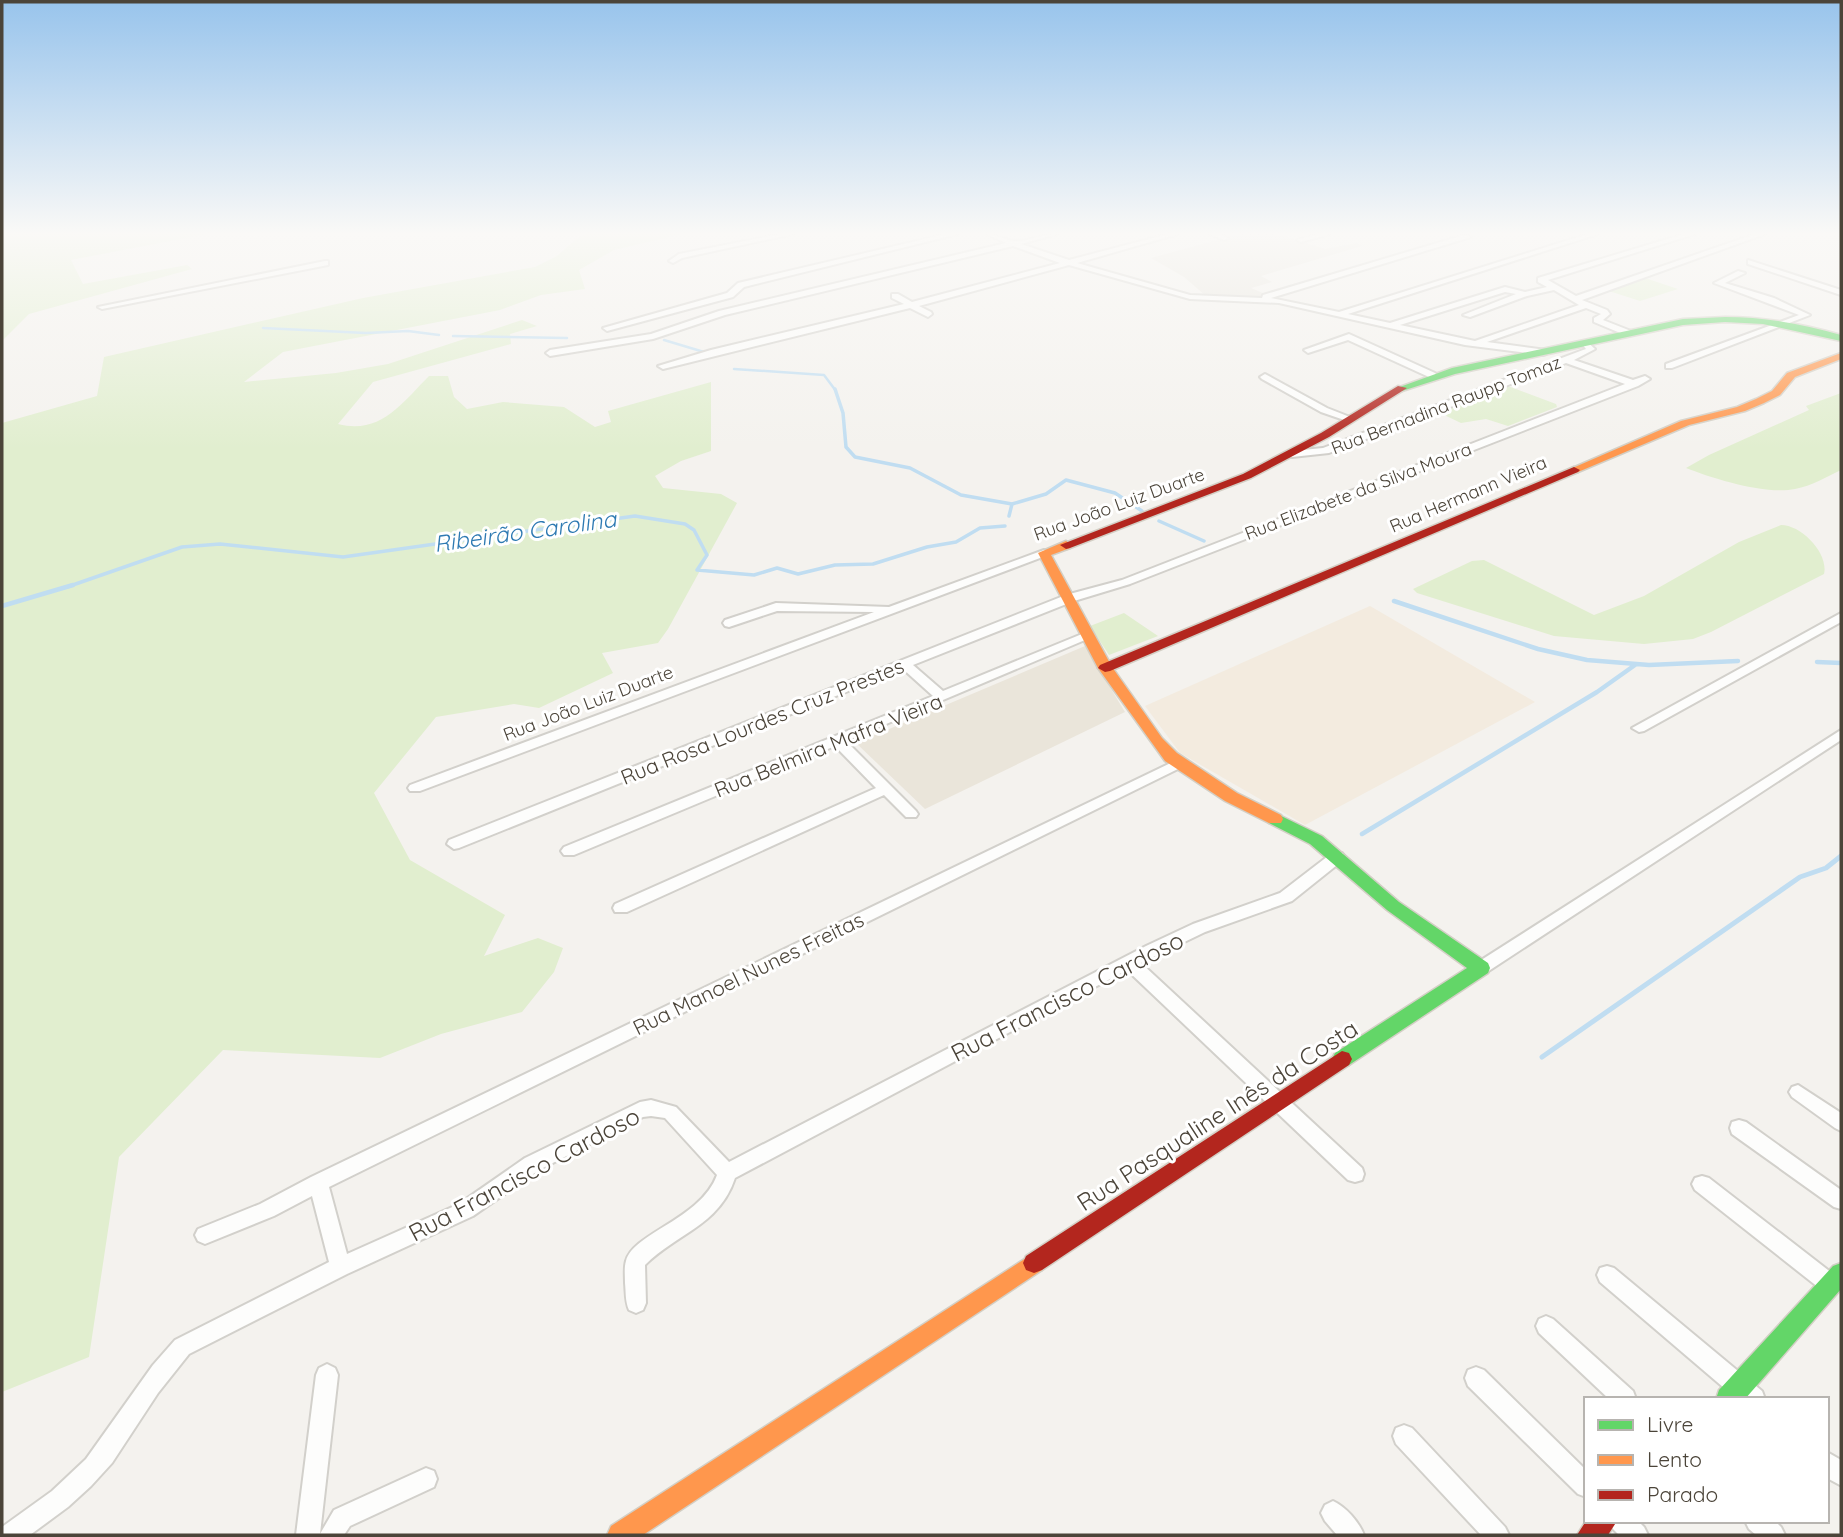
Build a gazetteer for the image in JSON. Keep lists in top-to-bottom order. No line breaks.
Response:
{"streets":{"main road":["Rua Hermann Vieira","Rua João Luiz Duarte","Rua Pasqualine Inês da Costa"],"street":["Rua Bernadina Raupp Tomaz","Rua Elizabete da Silva Moura","Rua Rosa Lourdes Cruz Prestes","Rua Belmira Mafra Vieira","Rua Manoel Nunes Freitas","Rua Francisco Cardoso"]},"crossings":[["Rua Bernadina Raupp Tomaz","Rua Elizabete da Silva Moura"],["Rua Bernadina Raupp Tomaz","Rua João Luiz Duarte"],["Rua Elizabete da Silva Moura","Rua Rosa Lourdes Cruz Prestes"]],"water":["Ribeirão Carolina"],"legend":["Livre","Lento","Parado"]}
